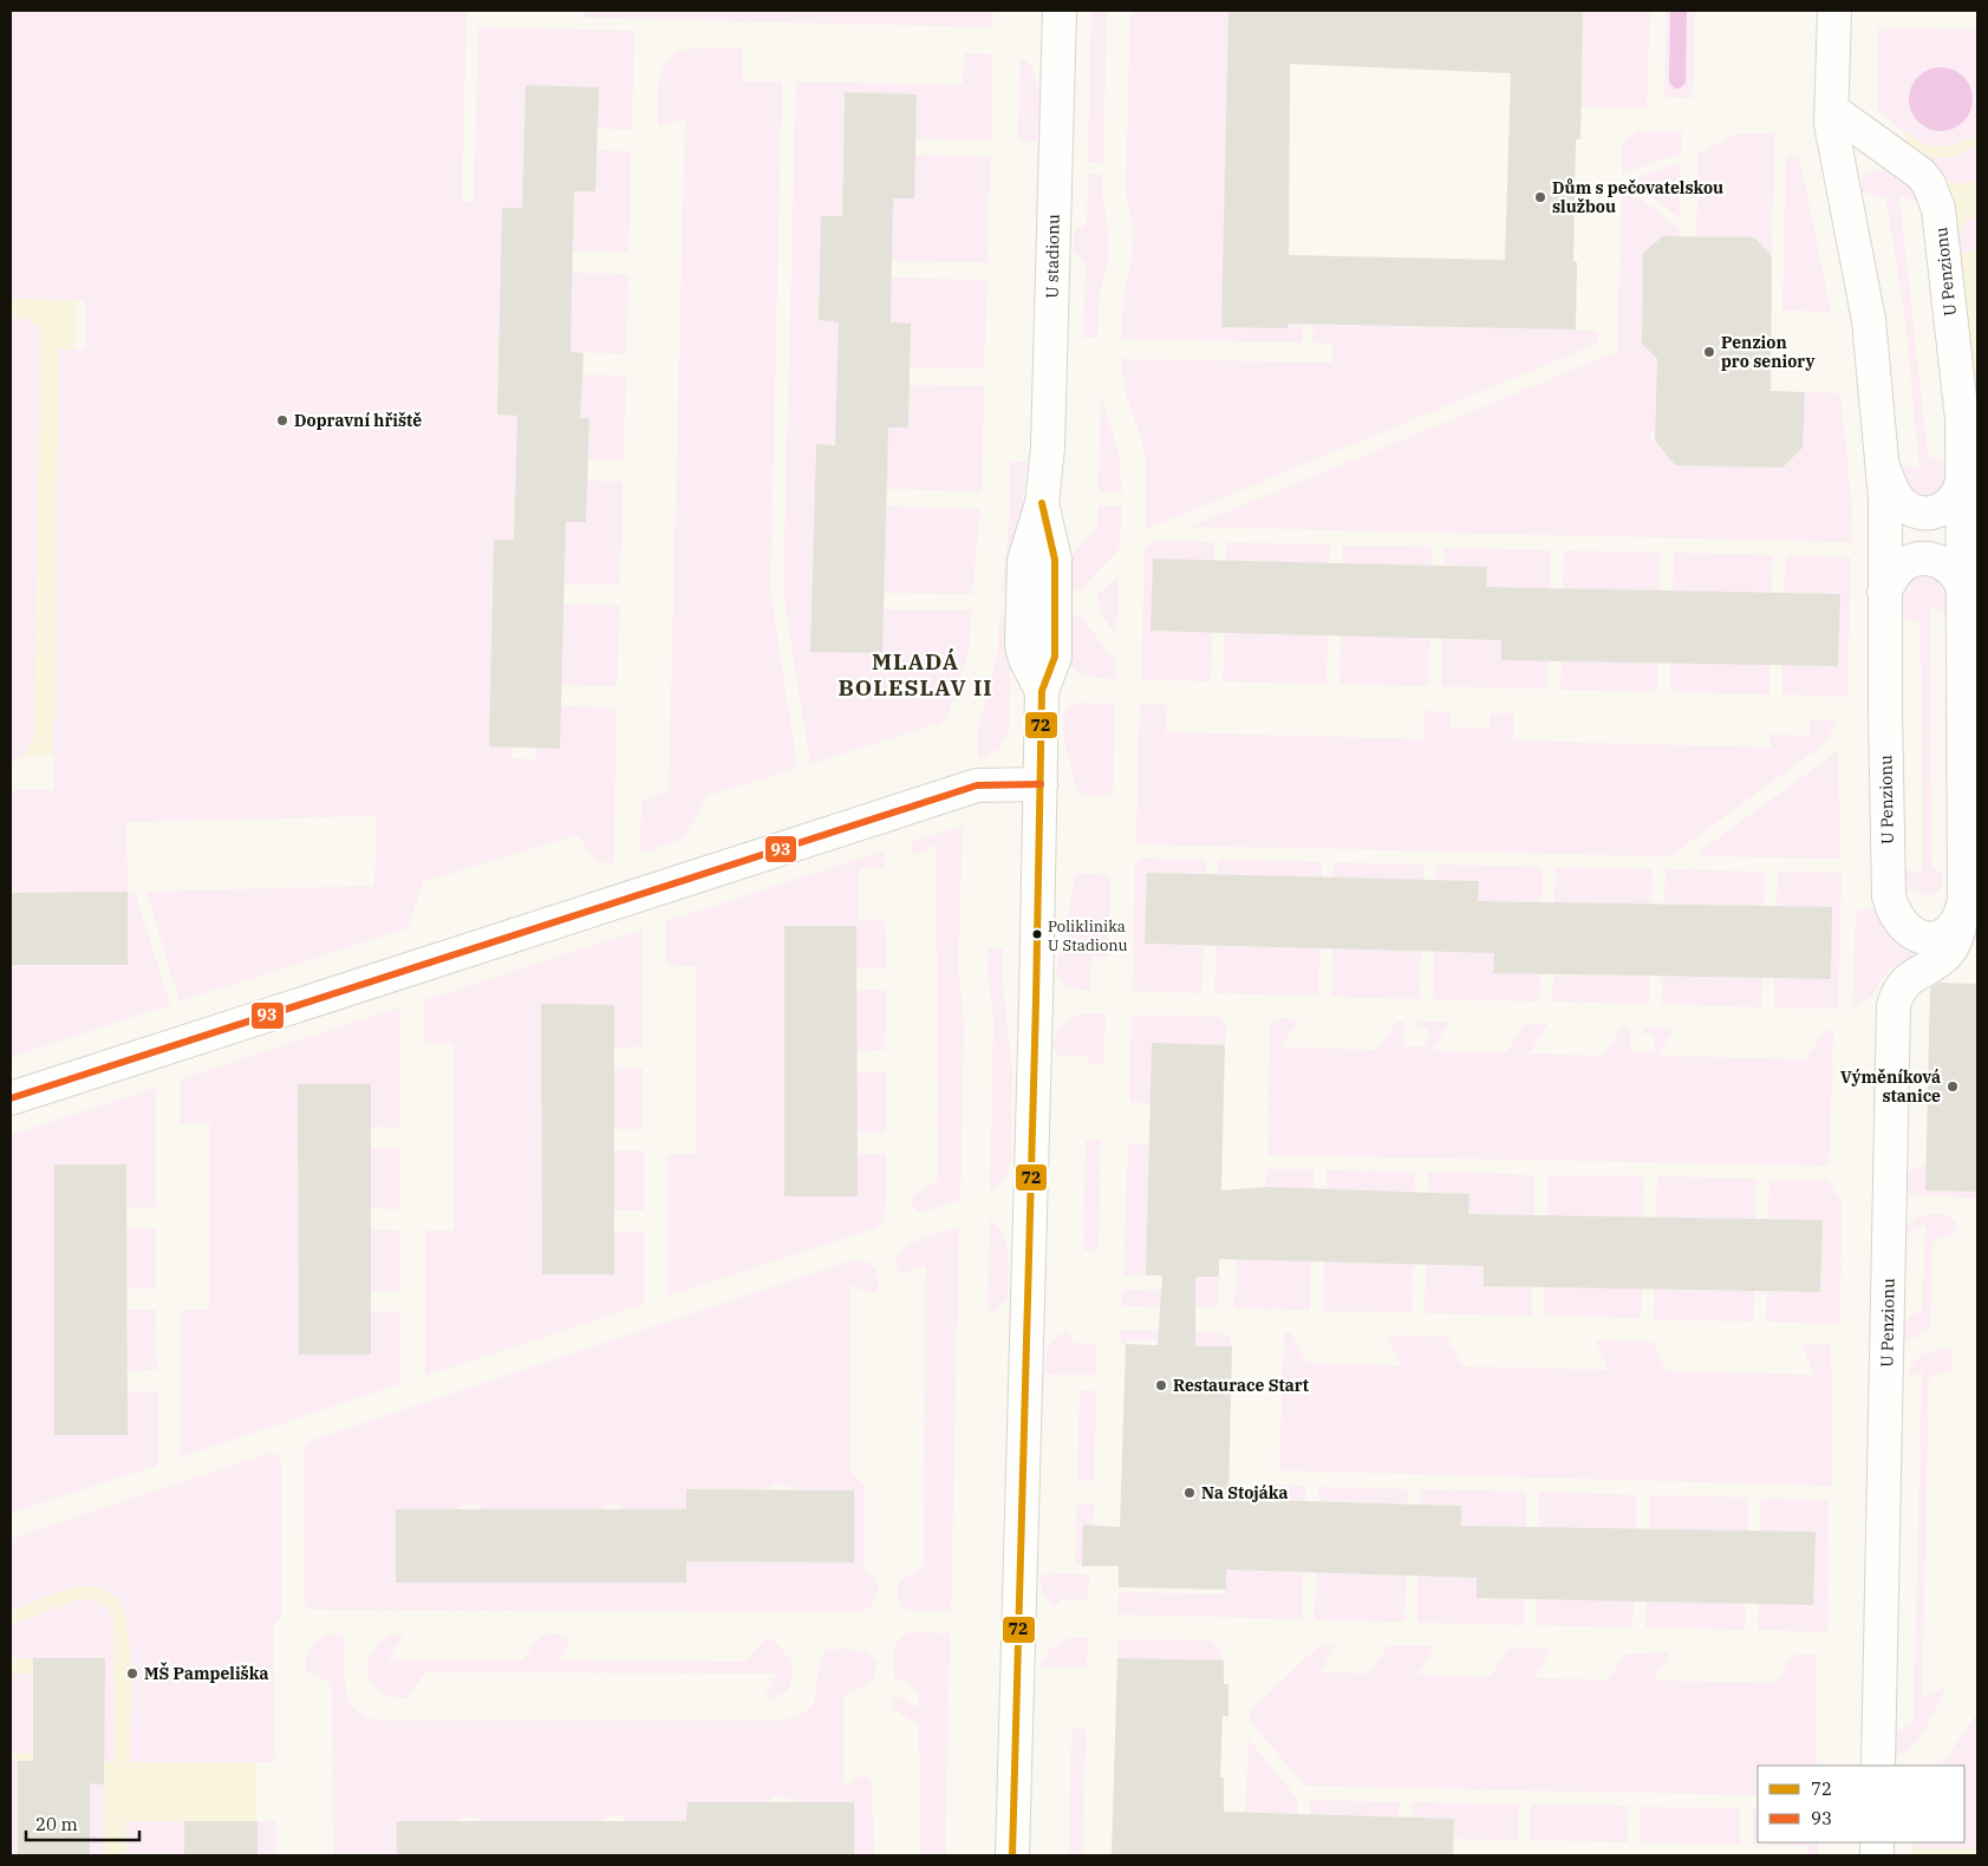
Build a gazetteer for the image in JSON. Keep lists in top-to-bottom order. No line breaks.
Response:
{"streets":{"street":["U stadionu","U Penzionu"]},"districts":["MLADÁ BOLESLAV II"],"places":["Dům s pečovatelskou službou","Penzion pro seniory","Dopravní hřiště","Poliklinika U Stadionu","Výměníková stanice","Restaurace Start","Na Stojáka","MŠ Pampeliška"],"lines":["transit line 72","transit line 93"],"legend":["72","93"],"scale_bar":"20 m"}
